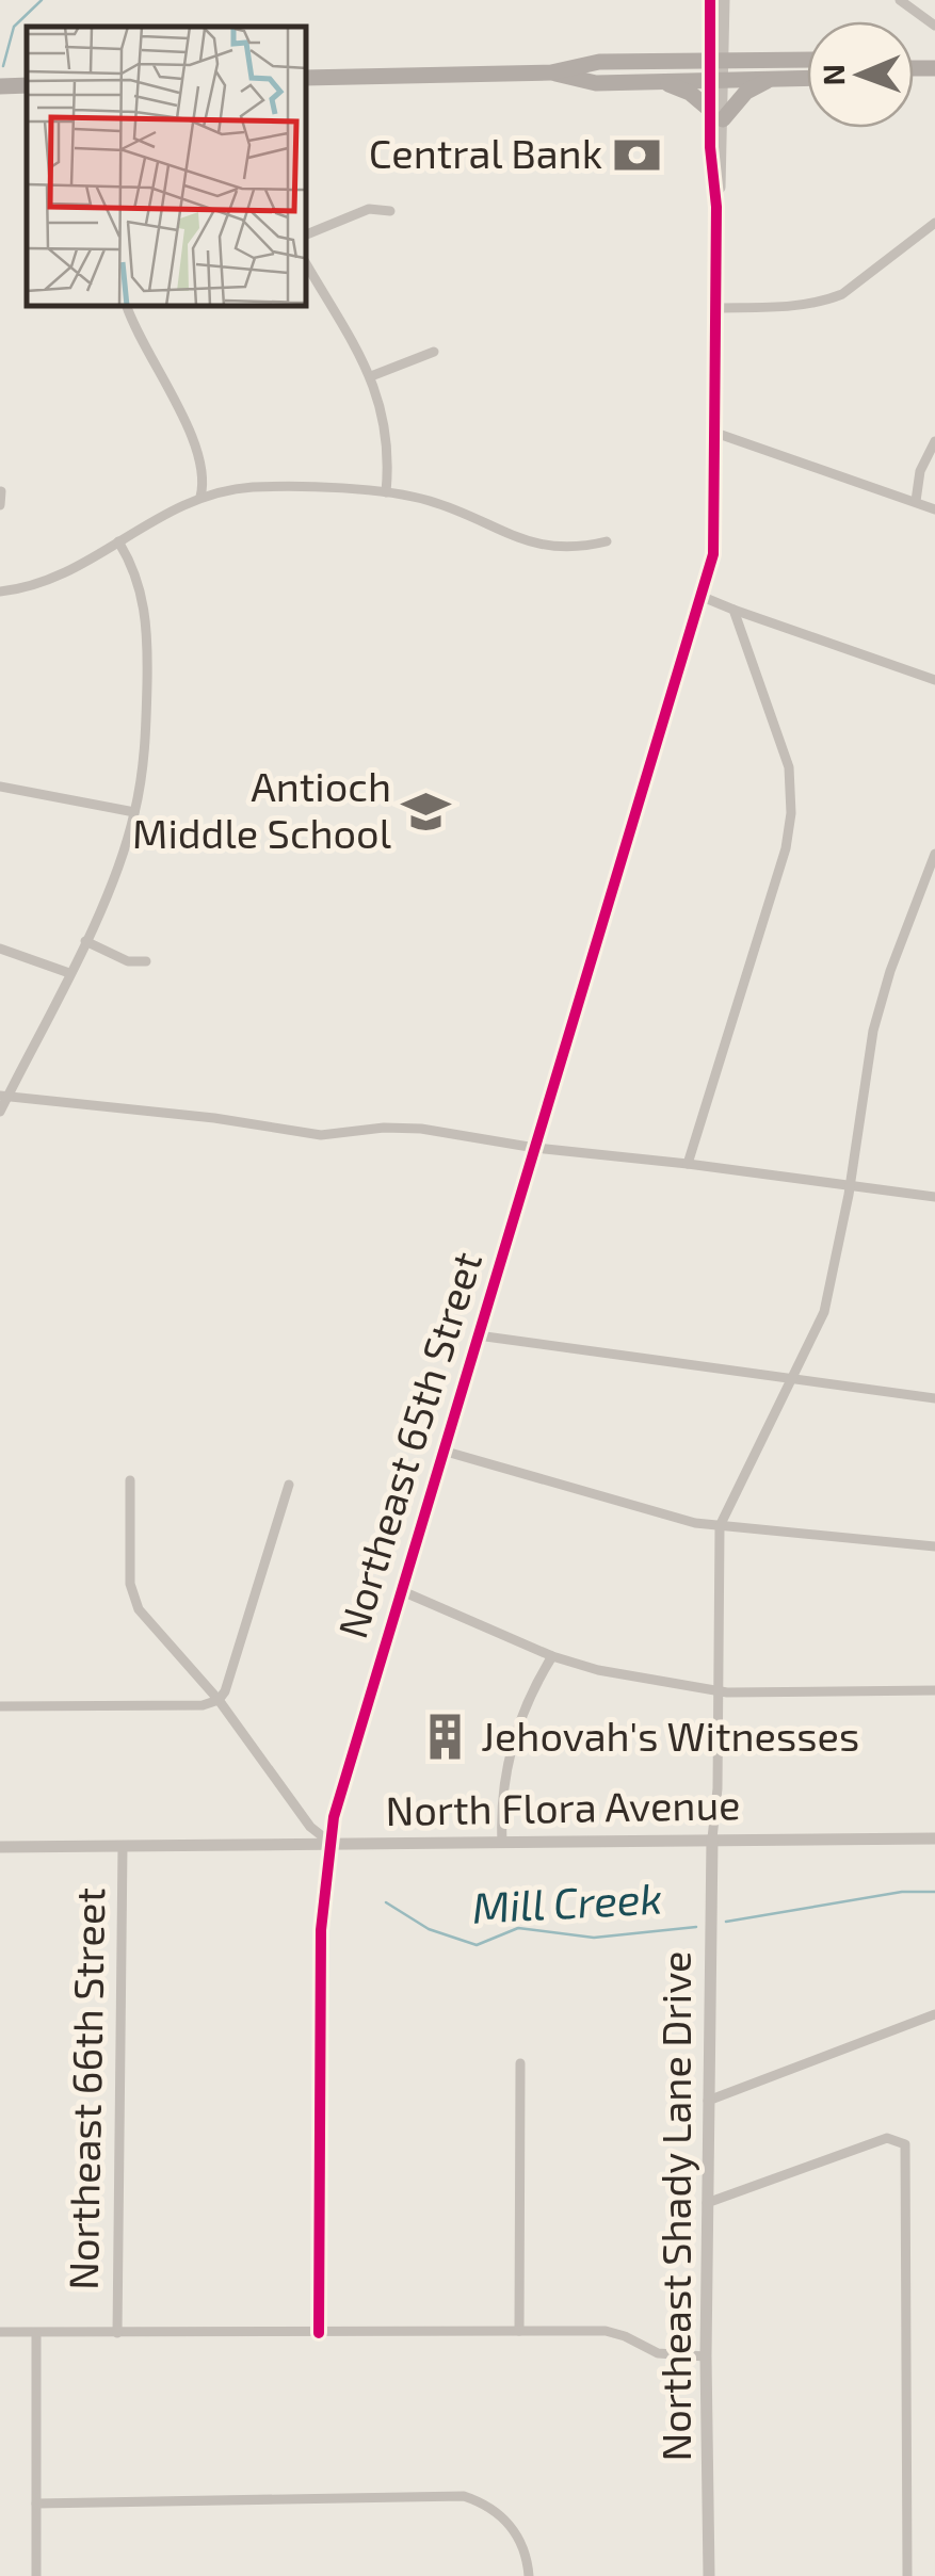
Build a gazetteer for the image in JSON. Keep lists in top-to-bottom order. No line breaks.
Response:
{"streets":{"street":["Northeast 65th Street","North Flora Avenue","Northeast 66th Street","Northeast Shady Lane Drive"]},"crossings":[["Northeast 65th Street","North Flora Avenue"],["North Flora Avenue","Northeast 66th Street"],["North Flora Avenue","Northeast Shady Lane Drive"]],"water":["Mill Creek"],"places":{"bank":["Central Bank"],"school or university":["Antioch Middle School"],"building":["Jehovah's Witnesses"]},"north":"left"}
